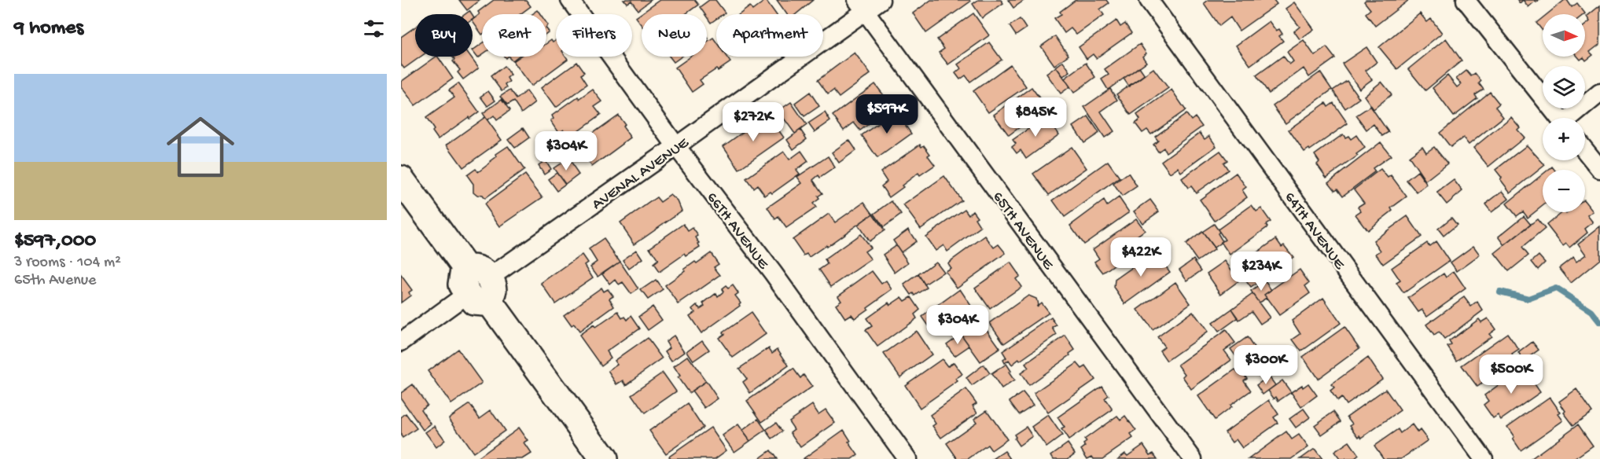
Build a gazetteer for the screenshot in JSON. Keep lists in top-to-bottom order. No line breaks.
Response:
{"streets":{"street":["AVENAL AVENUE","66TH AVENUE","65TH AVENUE","64TH AVENUE"]},"crossings":[["AVENAL AVENUE","66TH AVENUE"],["AVENAL AVENUE","65TH AVENUE"]],"north":"right","page":{"heading":"9 homes","map_buttons":["+","−"],"chip":["Buy","Rent","Filters","New","Apartment"],"list":[{"name":"$597,000","note":"3 rooms · 104 m² · 65th Avenue"}],"price":["$597K","$845K","$272K","$304K","$422K","$234K","$304K","$300K","$500K"]}}
